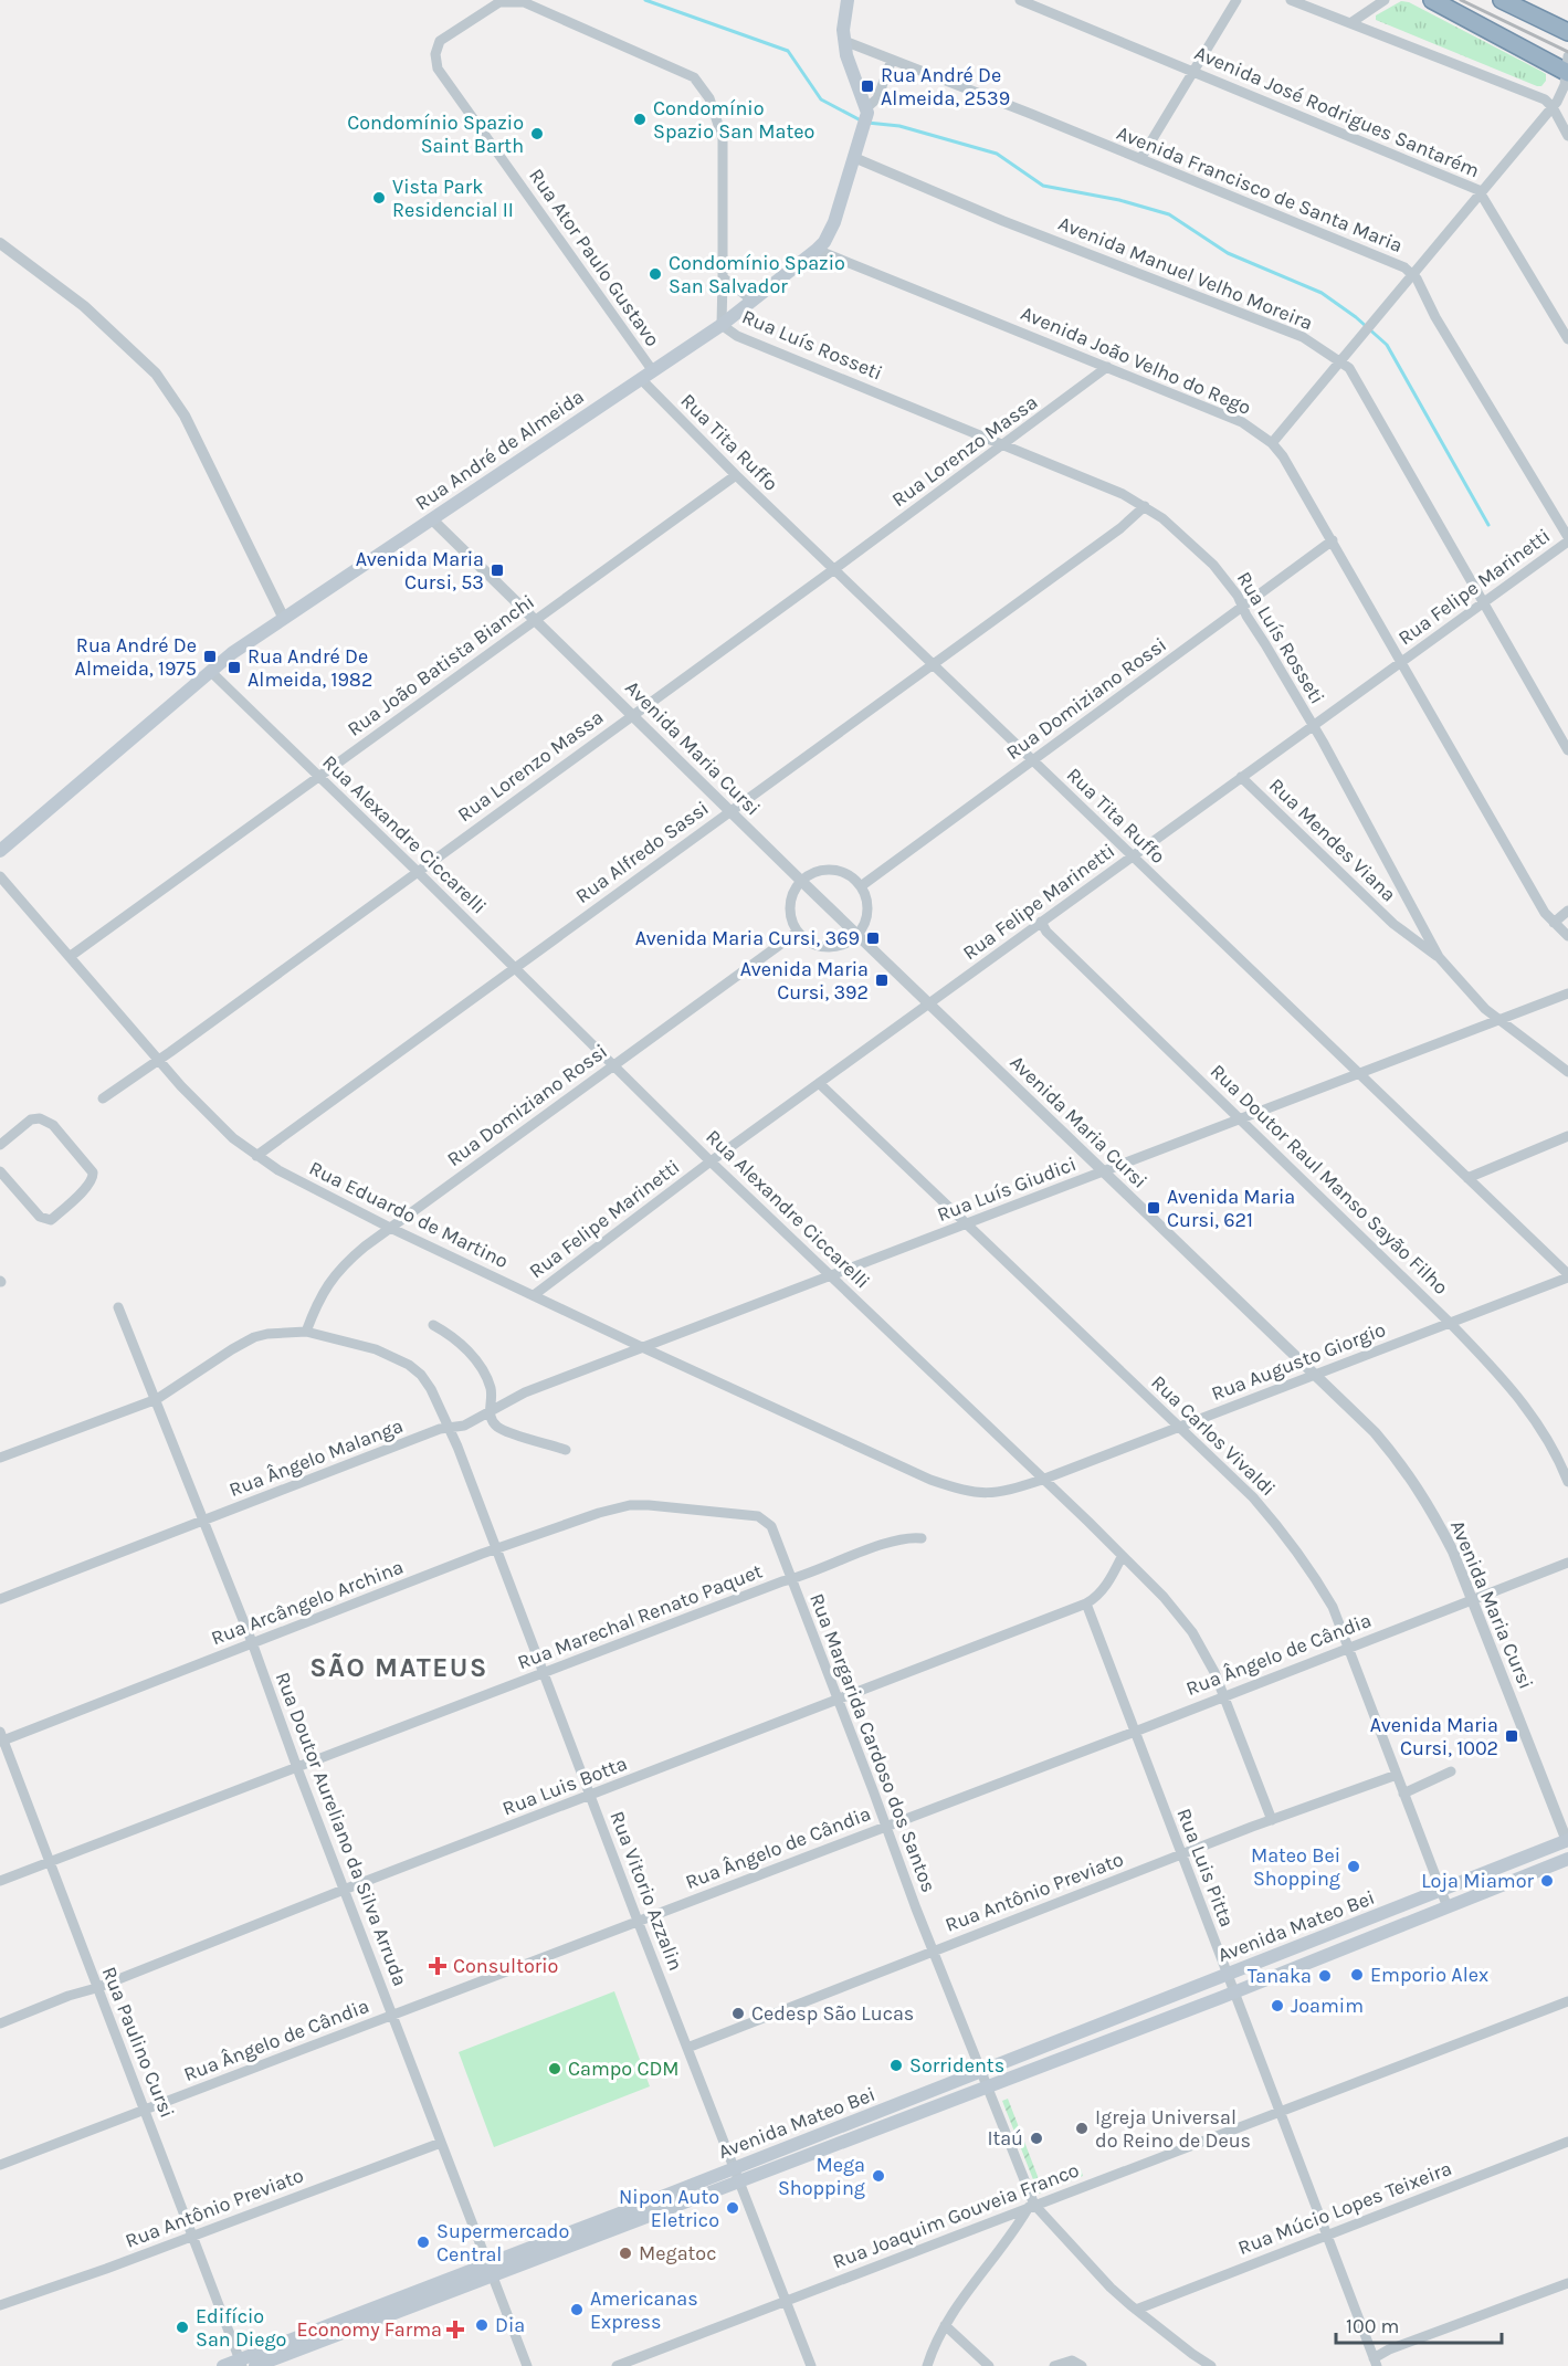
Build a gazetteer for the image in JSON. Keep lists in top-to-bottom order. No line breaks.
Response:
{"streets":{"main road":["Rua André de Almeida","Avenida Mateo Bei"],"street":["Avenida José Rodrigues Santarém","Avenida Francisco de Santa Maria","Rua Ator Paulo Gustavo","Avenida Manuel Velho Moreira","Rua Luís Rosseti","Avenida João Velho do Rego","Rua Tita Ruffo","Rua Lorenzo Massa","Rua Felipe Marinetti","Rua João Batista Bianchi","Rua Domiziano Rossi","Avenida Maria Cursi","Rua Alexandre Ciccarelli","Rua Mendes Viana","Rua Alfredo Sassi","Rua Doutor Raul Manso Sayão Filho","Rua Luís Giudici","Rua Eduardo de Martino","Rua Augusto Giorgio","Rua Carlos Vivaldi","Rua Ângelo Malanga","Rua Arcângelo Archina","Rua Marechal Renato Paquet","Rua Ângelo de Cândia","Rua Margarida Cardoso dos Santos","Rua Luis Botta","Rua Doutor Aureliano da Silva Arruda","Rua Luis Pitta","Rua Vitorio Azzalin","Rua Antônio Previato","Rua Paulino Cursi","Rua Múcio Lopes Teixeira","Rua Joaquim Gouveia Franco"]},"crossings":[["Avenida Francisco de Santa Maria","Rua Felipe Marinetti"],["Rua Ator Paulo Gustavo","Rua Luís Rosseti"],["Rua Ator Paulo Gustavo","Rua André de Almeida"],["Avenida Manuel Velho Moreira","Rua André de Almeida"],["Avenida Manuel Velho Moreira","Rua Felipe Marinetti"],["Rua Luís Rosseti","Rua André de Almeida"],["Rua Luís Rosseti","Rua Lorenzo Massa"],["Rua Luís Rosseti","Rua Felipe Marinetti"],["Rua Luís Rosseti","Rua Domiziano Rossi"],["Rua Luís Rosseti","Rua Mendes Viana"],["Rua Luís Rosseti","Rua Alfredo Sassi"],["Rua Luís Rosseti","Rua Luís Giudici"],["Avenida João Velho do Rego","Rua André de Almeida"],["Avenida João Velho do Rego","Rua Lorenzo Massa"],["Avenida João Velho do Rego","Rua Felipe Marinetti"],["Avenida João Velho do Rego","Rua Domiziano Rossi"],["Rua Tita Ruffo","Rua André de Almeida"],["Rua Tita Ruffo","Rua Lorenzo Massa"],["Rua Tita Ruffo","Rua Felipe Marinetti"],["Rua Tita Ruffo","Rua João Batista Bianchi"],["Rua Tita Ruffo","Rua Domiziano Rossi"],["Rua Tita Ruffo","Rua Alfredo Sassi"],["Rua Tita Ruffo","Rua Luís Giudici"],["Rua Tita Ruffo","Rua Augusto Giorgio"],["Rua André de Almeida","Avenida Maria Cursi"],["Rua André de Almeida","Rua Alexandre Ciccarelli"],["Rua Lorenzo Massa","Avenida Maria Cursi"],["Rua Lorenzo Massa","Rua Alexandre Ciccarelli"],["Rua Lorenzo Massa","Rua Eduardo de Martino"],["Rua Felipe Marinetti","Avenida Maria Cursi"],["Rua Felipe Marinetti","Rua Alexandre Ciccarelli"],["Rua Felipe Marinetti","Rua Mendes Viana"],["Rua Felipe Marinetti","Rua Doutor Raul Manso Sayão Filho"],["Rua Felipe Marinetti","Rua Eduardo de Martino"],["Rua Felipe Marinetti","Rua Carlos Vivaldi"],["Rua João Batista Bianchi","Avenida Maria Cursi"],["Rua João Batista Bianchi","Rua Alexandre Ciccarelli"],["Rua João Batista Bianchi","Rua Eduardo de Martino"],["Rua Domiziano Rossi","Rua Alexandre Ciccarelli"],["Rua Domiziano Rossi","Rua Eduardo de Martino"],["Rua Domiziano Rossi","Rua Vitorio Azzalin"],["Avenida Maria Cursi","Rua Alfredo Sassi"],["Avenida Maria Cursi","Rua Luís Giudici"],["Avenida Maria Cursi","Rua Augusto Giorgio"],["Avenida Maria Cursi","Rua Ângelo de Cândia"],["Avenida Maria Cursi","Avenida Mateo Bei"],["Rua Alexandre Ciccarelli","Rua Alfredo Sassi"],["Rua Alexandre Ciccarelli","Rua Luís Giudici"],["Rua Alexandre Ciccarelli","Rua Eduardo de Martino"],["Rua Alexandre Ciccarelli","Rua Augusto Giorgio"],["Rua Alexandre Ciccarelli","Rua Ângelo de Cândia"],["Rua Alexandre Ciccarelli","Rua Luis Botta"],["Rua Alexandre Ciccarelli","Rua Antônio Previato"],["Rua Alfredo Sassi","Rua Eduardo de Martino"],["Rua Doutor Raul Manso Sayão Filho","Rua Luís Giudici"],["Rua Doutor Raul Manso Sayão Filho","Rua Augusto Giorgio"],["Rua Luís Giudici","Rua Eduardo de Martino"],["Rua Luís Giudici","Rua Carlos Vivaldi"],["Rua Luís Giudici","Rua Ângelo Malanga"],["Rua Eduardo de Martino","Rua Augusto Giorgio"],["Rua Eduardo de Martino","Rua Ângelo Malanga"],["Rua Augusto Giorgio","Rua Carlos Vivaldi"],["Rua Carlos Vivaldi","Rua Ângelo de Cândia"],["Rua Carlos Vivaldi","Rua Antônio Previato"],["Rua Carlos Vivaldi","Avenida Mateo Bei"],["Rua Ângelo Malanga","Rua Doutor Aureliano da Silva Arruda"],["Rua Ângelo Malanga","Rua Vitorio Azzalin"],["Rua Arcângelo Archina","Rua Margarida Cardoso dos Santos"],["Rua Arcângelo Archina","Rua Doutor Aureliano da Silva Arruda"],["Rua Arcângelo Archina","Rua Vitorio Azzalin"],["Rua Arcângelo Archina","Rua Paulino Cursi"],["Rua Marechal Renato Paquet","Rua Margarida Cardoso dos Santos"],["Rua Marechal Renato Paquet","Rua Doutor Aureliano da Silva Arruda"],["Rua Marechal Renato Paquet","Rua Vitorio Azzalin"],["Rua Marechal Renato Paquet","Rua Paulino Cursi"],["Rua Ângelo de Cândia","Rua Margarida Cardoso dos Santos"],["Rua Ângelo de Cândia","Rua Doutor Aureliano da Silva Arruda"],["Rua Ângelo de Cândia","Rua Luis Pitta"],["Rua Ângelo de Cândia","Rua Vitorio Azzalin"],["Rua Ângelo de Cândia","Rua Paulino Cursi"],["Rua Margarida Cardoso dos Santos","Rua Luis Botta"],["Rua Margarida Cardoso dos Santos","Rua Antônio Previato"],["Rua Margarida Cardoso dos Santos","Avenida Mateo Bei"],["Rua Margarida Cardoso dos Santos","Rua Joaquim Gouveia Franco"],["Rua Luis Botta","Rua Doutor Aureliano da Silva Arruda"],["Rua Luis Botta","Rua Luis Pitta"],["Rua Luis Botta","Rua Vitorio Azzalin"],["Rua Luis Botta","Rua Paulino Cursi"],["Rua Doutor Aureliano da Silva Arruda","Rua Vitorio Azzalin"],["Rua Doutor Aureliano da Silva Arruda","Rua Antônio Previato"],["Rua Doutor Aureliano da Silva Arruda","Avenida Mateo Bei"],["Rua Luis Pitta","Rua Antônio Previato"],["Rua Luis Pitta","Avenida Mateo Bei"],["Rua Luis Pitta","Rua Múcio Lopes Teixeira"],["Rua Luis Pitta","Rua Joaquim Gouveia Franco"],["Rua Vitorio Azzalin","Rua Antônio Previato"],["Rua Vitorio Azzalin","Avenida Mateo Bei"],["Rua Vitorio Azzalin","Rua Joaquim Gouveia Franco"],["Rua Antônio Previato","Rua Paulino Cursi"],["Avenida Mateo Bei","Rua Paulino Cursi"]],"districts":["SÃO MATEUS"],"places":{"transit":["Rua André De Almeida, 2539","Avenida Maria Cursi, 53","Rua André De Almeida, 1975","Rua André De Almeida, 1982","Avenida Maria Cursi, 369","Avenida Maria Cursi, 392","Avenida Maria Cursi, 621","Avenida Maria Cursi, 1002"],"other":["Condomínio Spazio San Mateo","Condomínio Spazio Saint Barth","Vista Park Residencial II","Condomínio Spazio San Salvador","Mateo Bei Shopping","Loja Miamor","Emporio Alex","Tanaka","Joamim","Cedesp São Lucas","Sorridents","Campo CDM","Igreja Universal do Reino de Deus","Itaú","Mega Shopping","Nipon Auto Eletrico","Supermercado Central","Megatoc","Americanas Express","Dia","Edifício San Diego"],"health":["Consultorio","Economy Farma"]},"scale_bar":"100 m"}
